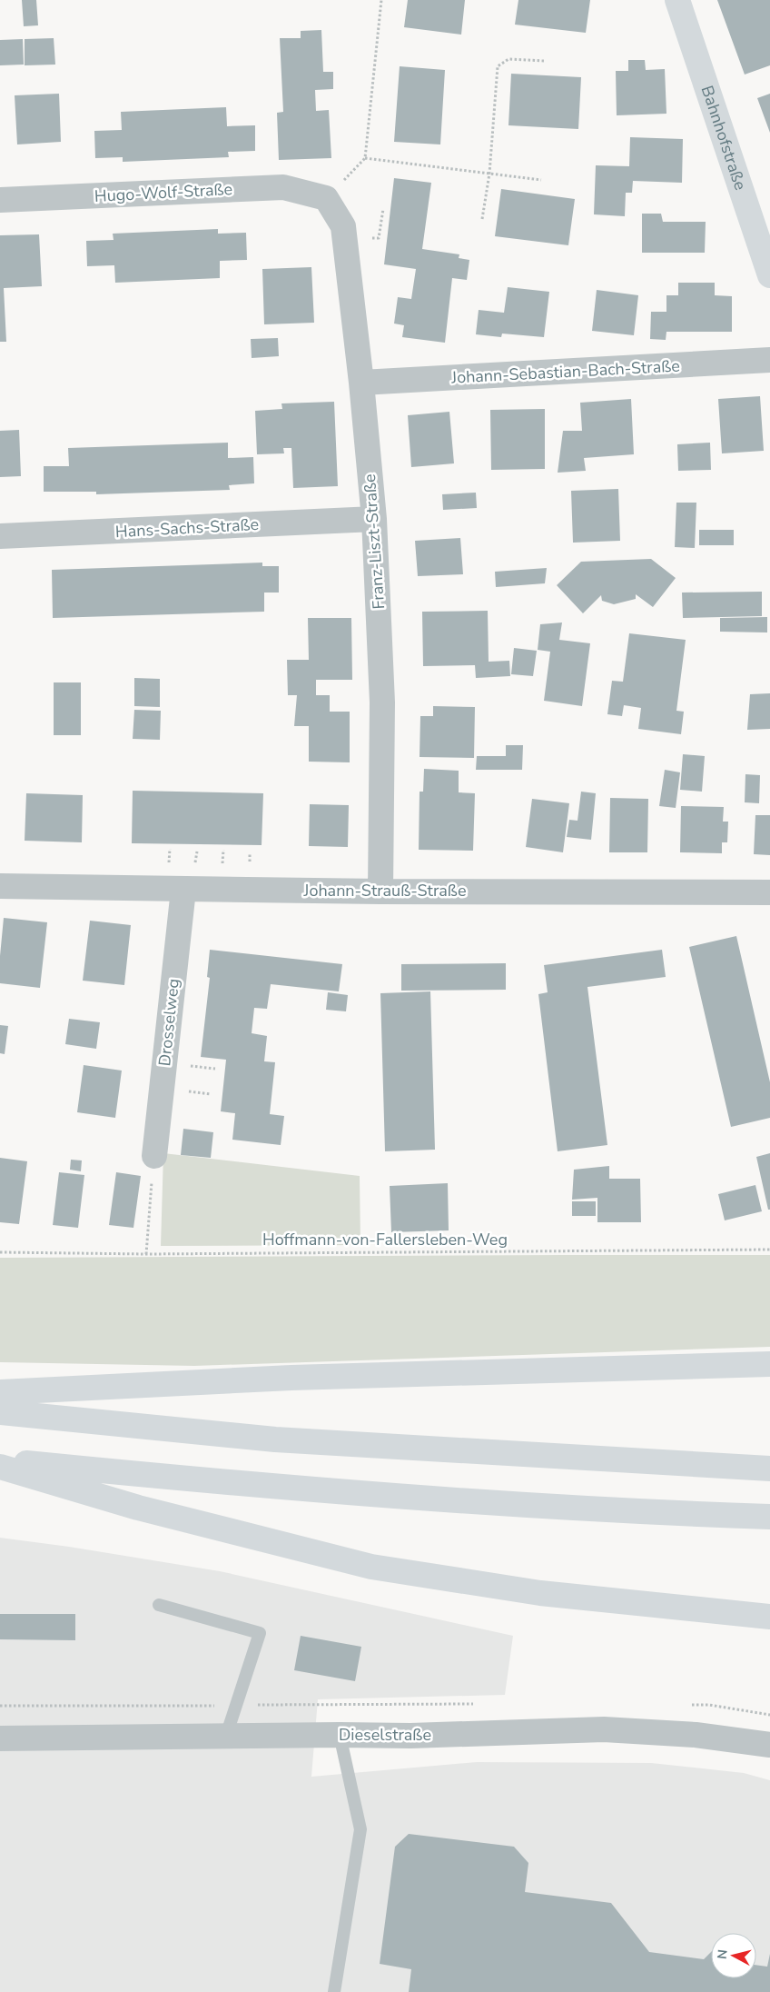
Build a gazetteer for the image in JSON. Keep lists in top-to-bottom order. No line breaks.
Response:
{"streets":{"main road":["Bahnhofstraße"],"street":["Hugo-Wolf-Straße","Johann-Sebastian-Bach-Straße","Hans-Sachs-Straße","Franz-Liszt-Straße","Johann-Strauß-Straße","Drosselweg","Dieselstraße"],"path":["Hoffmann-von-Fallersleben-Weg"]},"crossings":[["Hugo-Wolf-Straße","Franz-Liszt-Straße"],["Johann-Sebastian-Bach-Straße","Franz-Liszt-Straße"],["Hans-Sachs-Straße","Franz-Liszt-Straße"],["Franz-Liszt-Straße","Johann-Strauß-Straße"],["Johann-Strauß-Straße","Drosselweg"]],"north":"left"}
